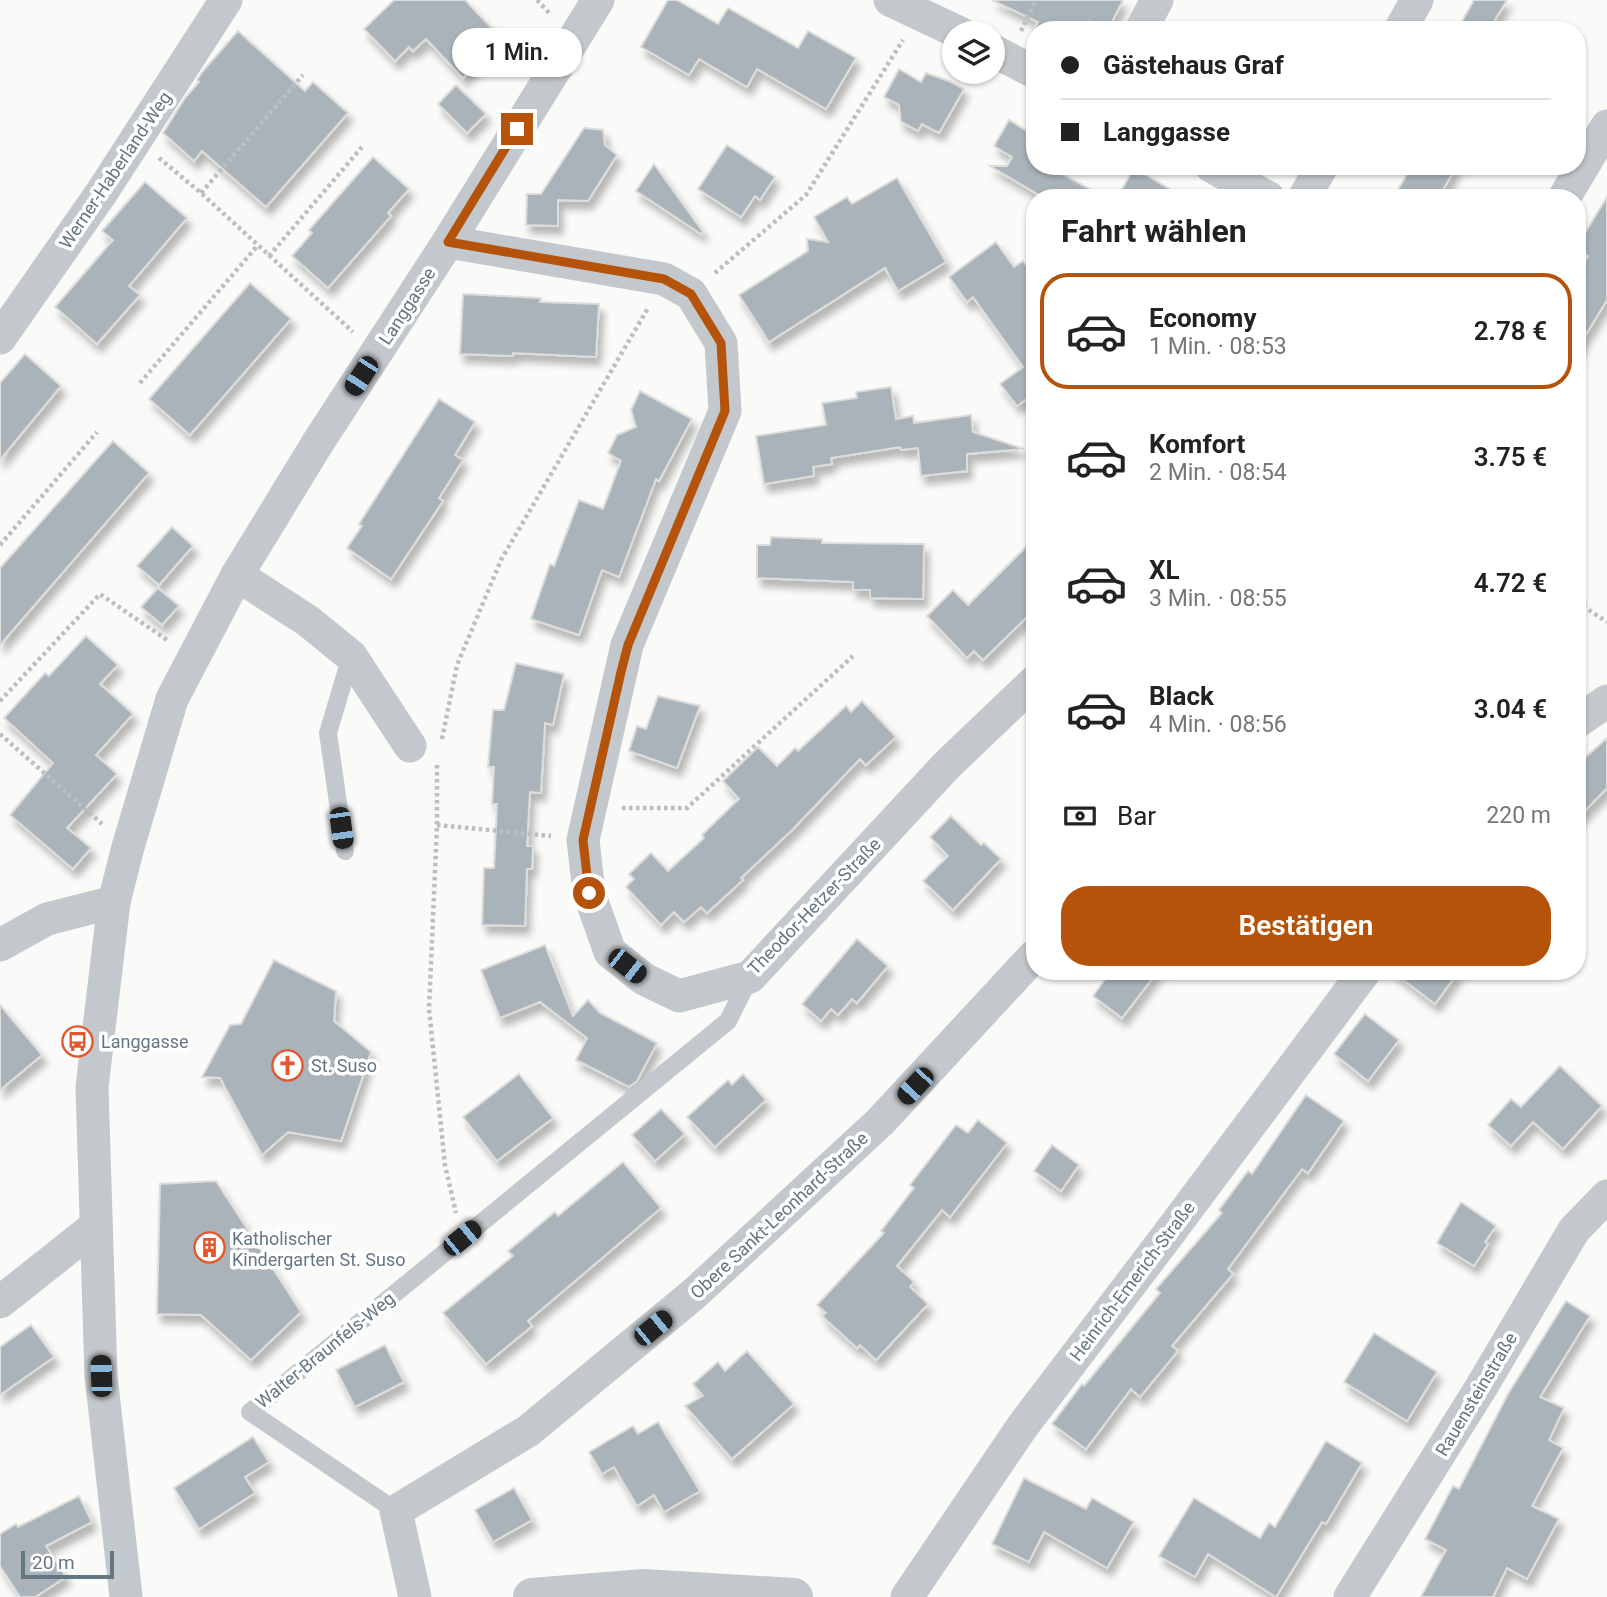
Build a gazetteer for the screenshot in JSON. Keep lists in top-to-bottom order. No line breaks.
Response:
{"streets":{"street":["Werner-Haberland-Weg","Langgasse","Theodor-Hetzer-Straße","Obere Sankt-Leonhard-Straße","Heinrich-Emerich-Straße","Rauensteinstraße"],"lane":["Walter-Braunfels-Weg"]},"crossings":[["Theodor-Hetzer-Straße","Walter-Braunfels-Weg"],["Obere Sankt-Leonhard-Straße","Walter-Braunfels-Weg"]],"places":{"bus stop":["Langgasse"],"church":["St. Suso"],"building":["Katholischer Kindergarten St. Suso"]},"scale_bar":"20 m","page":{"banner":["Gästehaus Graf","Langgasse"],"bubble":"1 Min.","heading":"Fahrt wählen","list":[{"name":"Economy","note":"1 Min. · 08:53","value":"2.78 €"},{"name":"Komfort","note":"2 Min. · 08:54","value":"3.75 €"},{"name":"XL","note":"3 Min. · 08:55","value":"4.72 €"},{"name":"Black","note":"4 Min. · 08:56","value":"3.04 €"}],"pay":["Bar","220 m"],"buttons":"Bestätigen","scale":"20 m"}}
